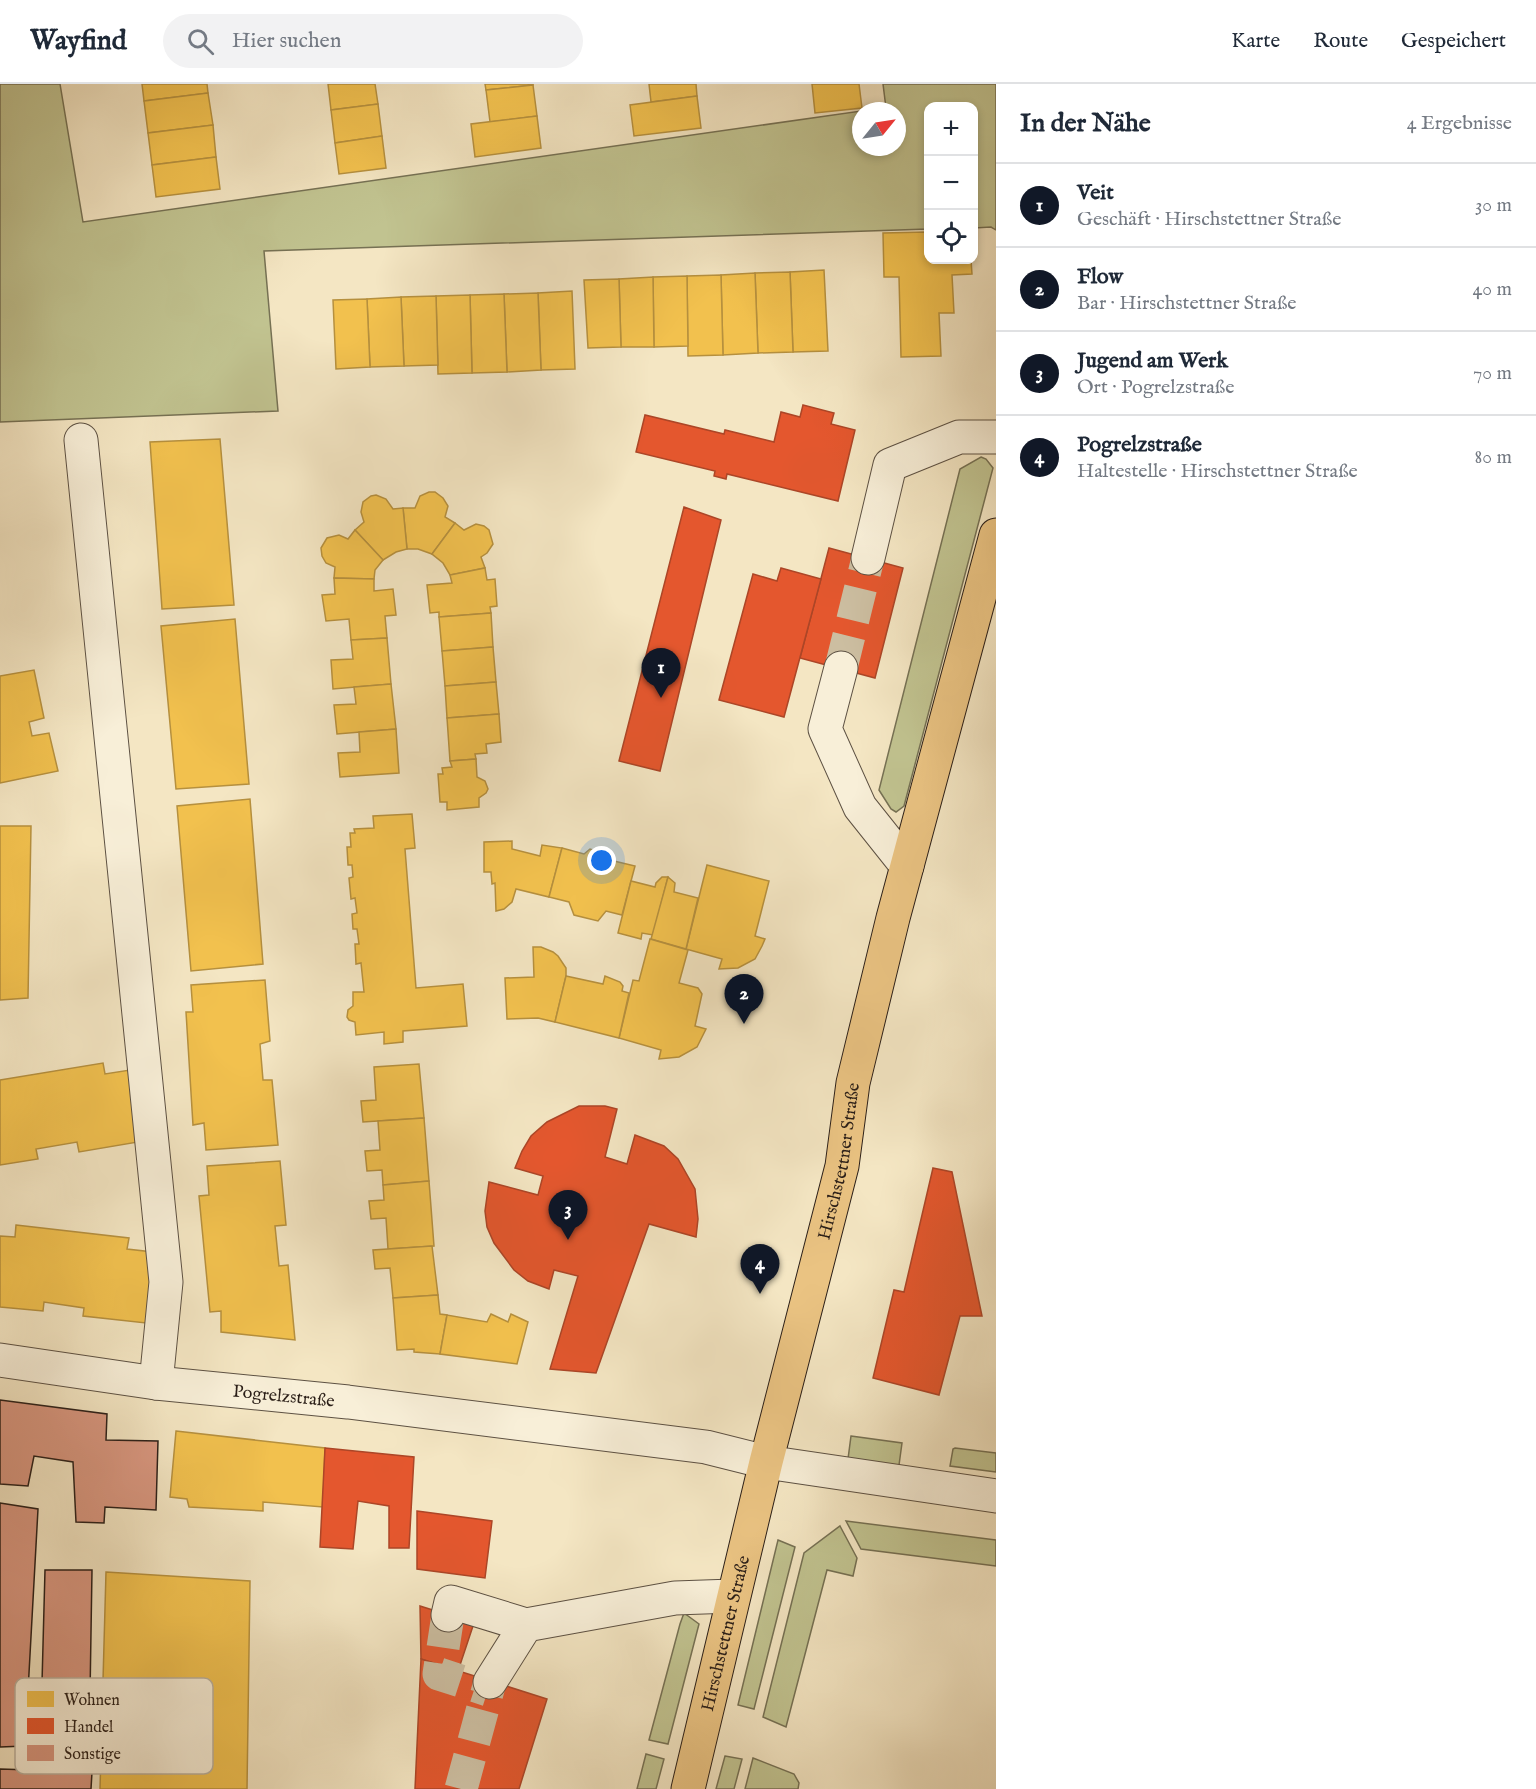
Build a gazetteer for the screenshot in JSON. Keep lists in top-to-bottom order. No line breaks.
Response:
{"streets":{"main road":["Hirschstettner Straße"],"street":["Pogrelzstraße"]},"crossings":[["Hirschstettner Straße","Pogrelzstraße"]],"legend":["Wohnen","Handel","Sonstige"],"north":"top right","page":{"header":"Wayfind","search":"Hier suchen","nav":["Karte","Route","Gespeichert"],"heading":["In der Nähe","4 Ergebnisse"],"map_buttons":["+","−"],"list":[{"mark":"1","name":"Veit","note":"Geschäft · Hirschstettner Straße","value":"30 m"},{"mark":"2","name":"Flow","note":"Bar · Hirschstettner Straße","value":"40 m"},{"mark":"3","name":"Jugend am Werk","note":"Ort · Pogrelzstraße","value":"70 m"},{"mark":"4","name":"Pogrelzstraße","note":"Haltestelle · Hirschstettner Straße","value":"80 m"}],"pins":["1","2","3","4"]}}
